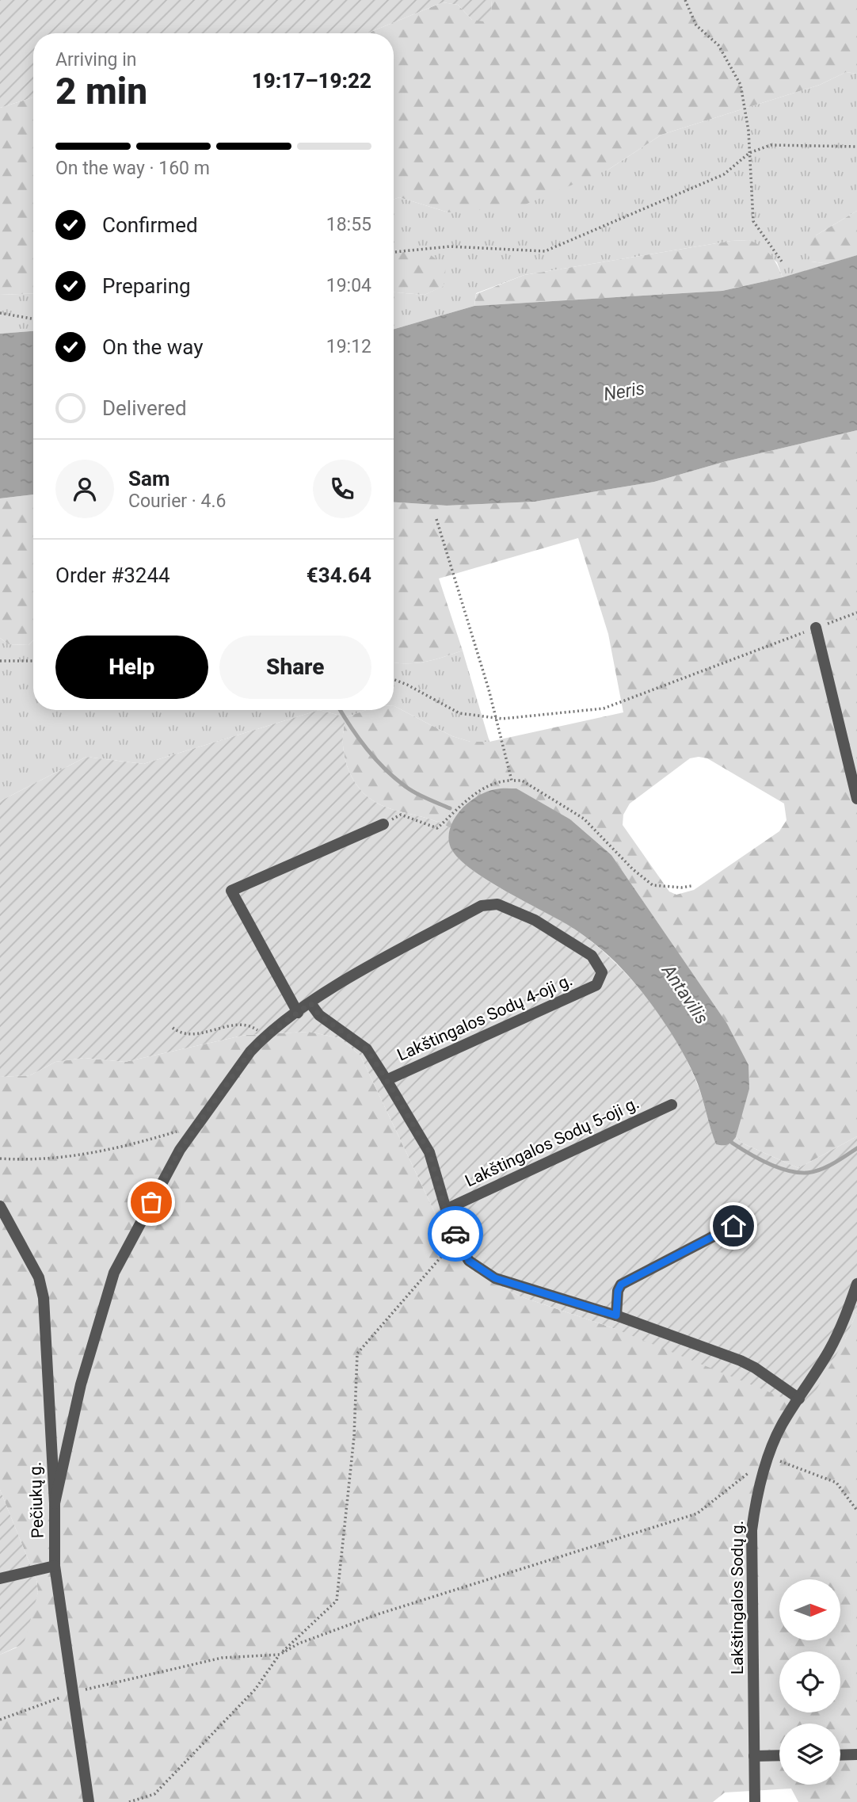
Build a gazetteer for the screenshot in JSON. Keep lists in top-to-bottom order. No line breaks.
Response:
{"streets":{"street":["Lakštingalos Sodų 4-oji g.","Lakštingalos Sodų 5-oji g.","Pečiukų g.","Lakštingalos Sodų g."]},"water":["Neris","Antavilis"],"north":"right","page":{"heading":["2 min","Arriving in","19:17–19:22"],"panel":["Sam","Courier · 4.6","Order #3244","€34.64"],"bar":"On the way · 160 m","list":[["Confirmed","18:55"],["Preparing","19:04"],["On the way","19:12"],"Delivered"],"buttons":["Help","Share"]}}
